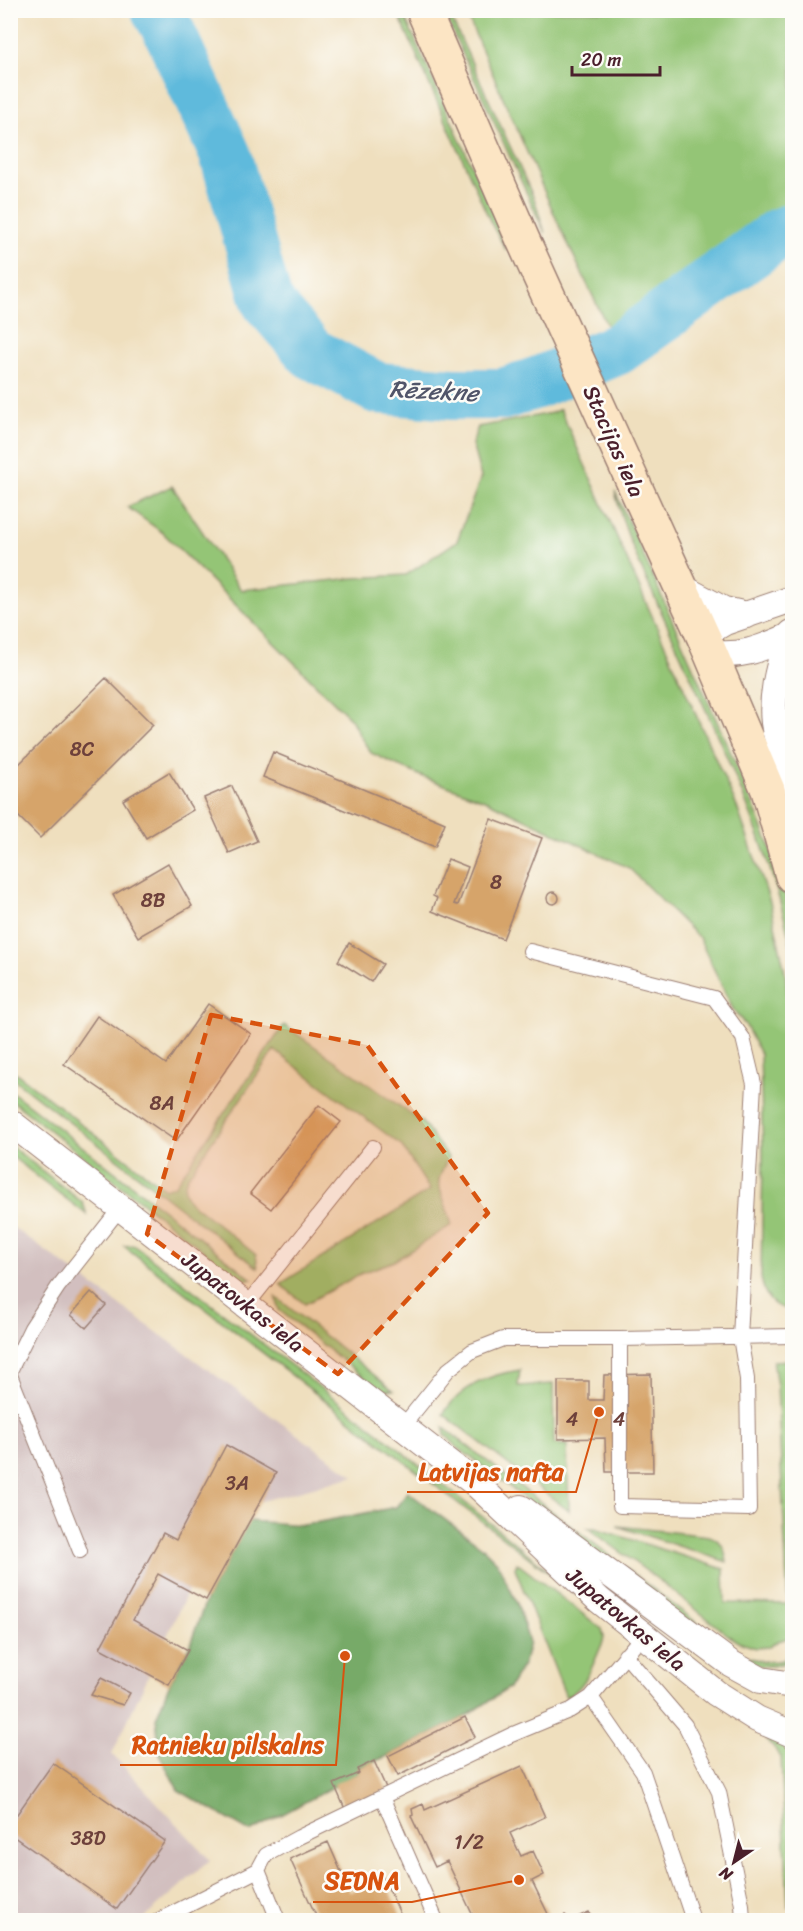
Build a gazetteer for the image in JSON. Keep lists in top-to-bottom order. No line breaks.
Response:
{"streets":{"main road":["Stacijas iela"],"street":["Jupatovkas iela"]},"water":["Rēzekne"],"places":["Latvijas nafta","Ratnieku pilskalns","SEDNA"],"house_numbers":["8C","8","8B","8A","4","4","3A","38D","1/2"],"scale_bar":"20 m","north":"bottom left"}
